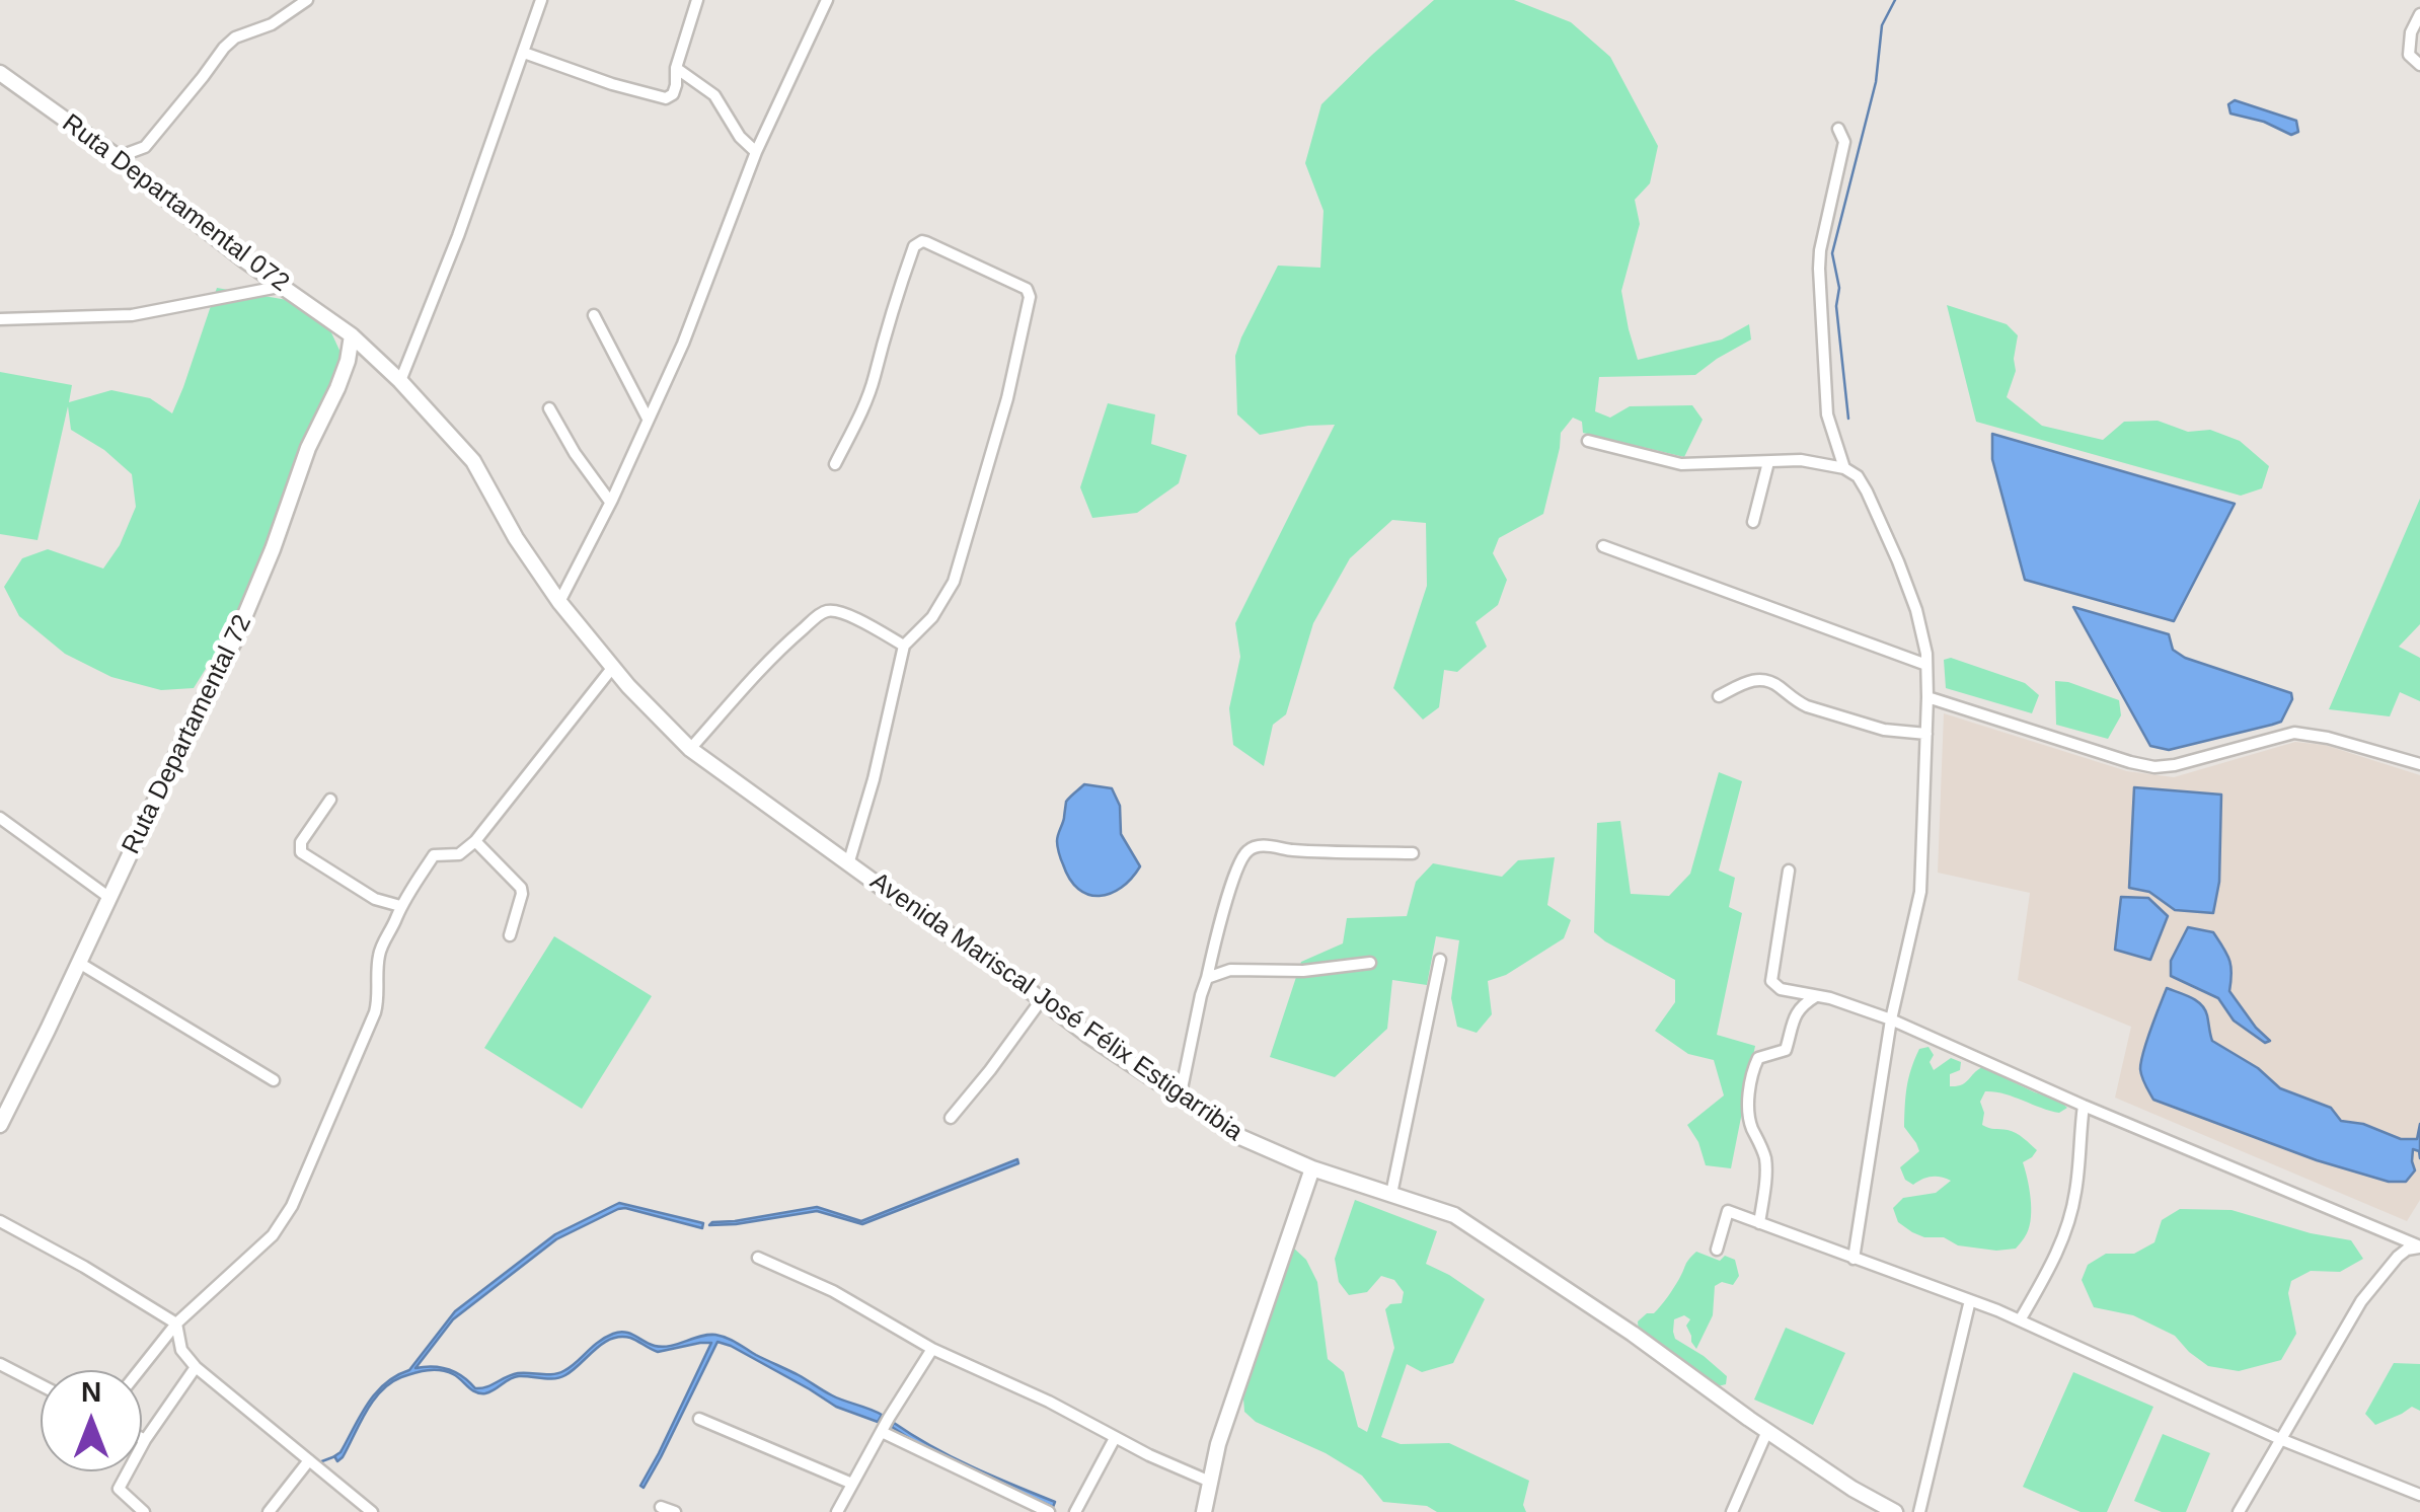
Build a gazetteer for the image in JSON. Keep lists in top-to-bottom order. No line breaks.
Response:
{"streets":{"main road":["Ruta Departamental 072","Ruta Departamental 72","Avenida Mariscal José Félix Estigarribia"]},"crossings":[["Ruta Departamental 072","Ruta Departamental 72"],["Ruta Departamental 072","Avenida Mariscal José Félix Estigarribia"],["Ruta Departamental 72","Avenida Mariscal José Félix Estigarribia"]],"north":"top"}
